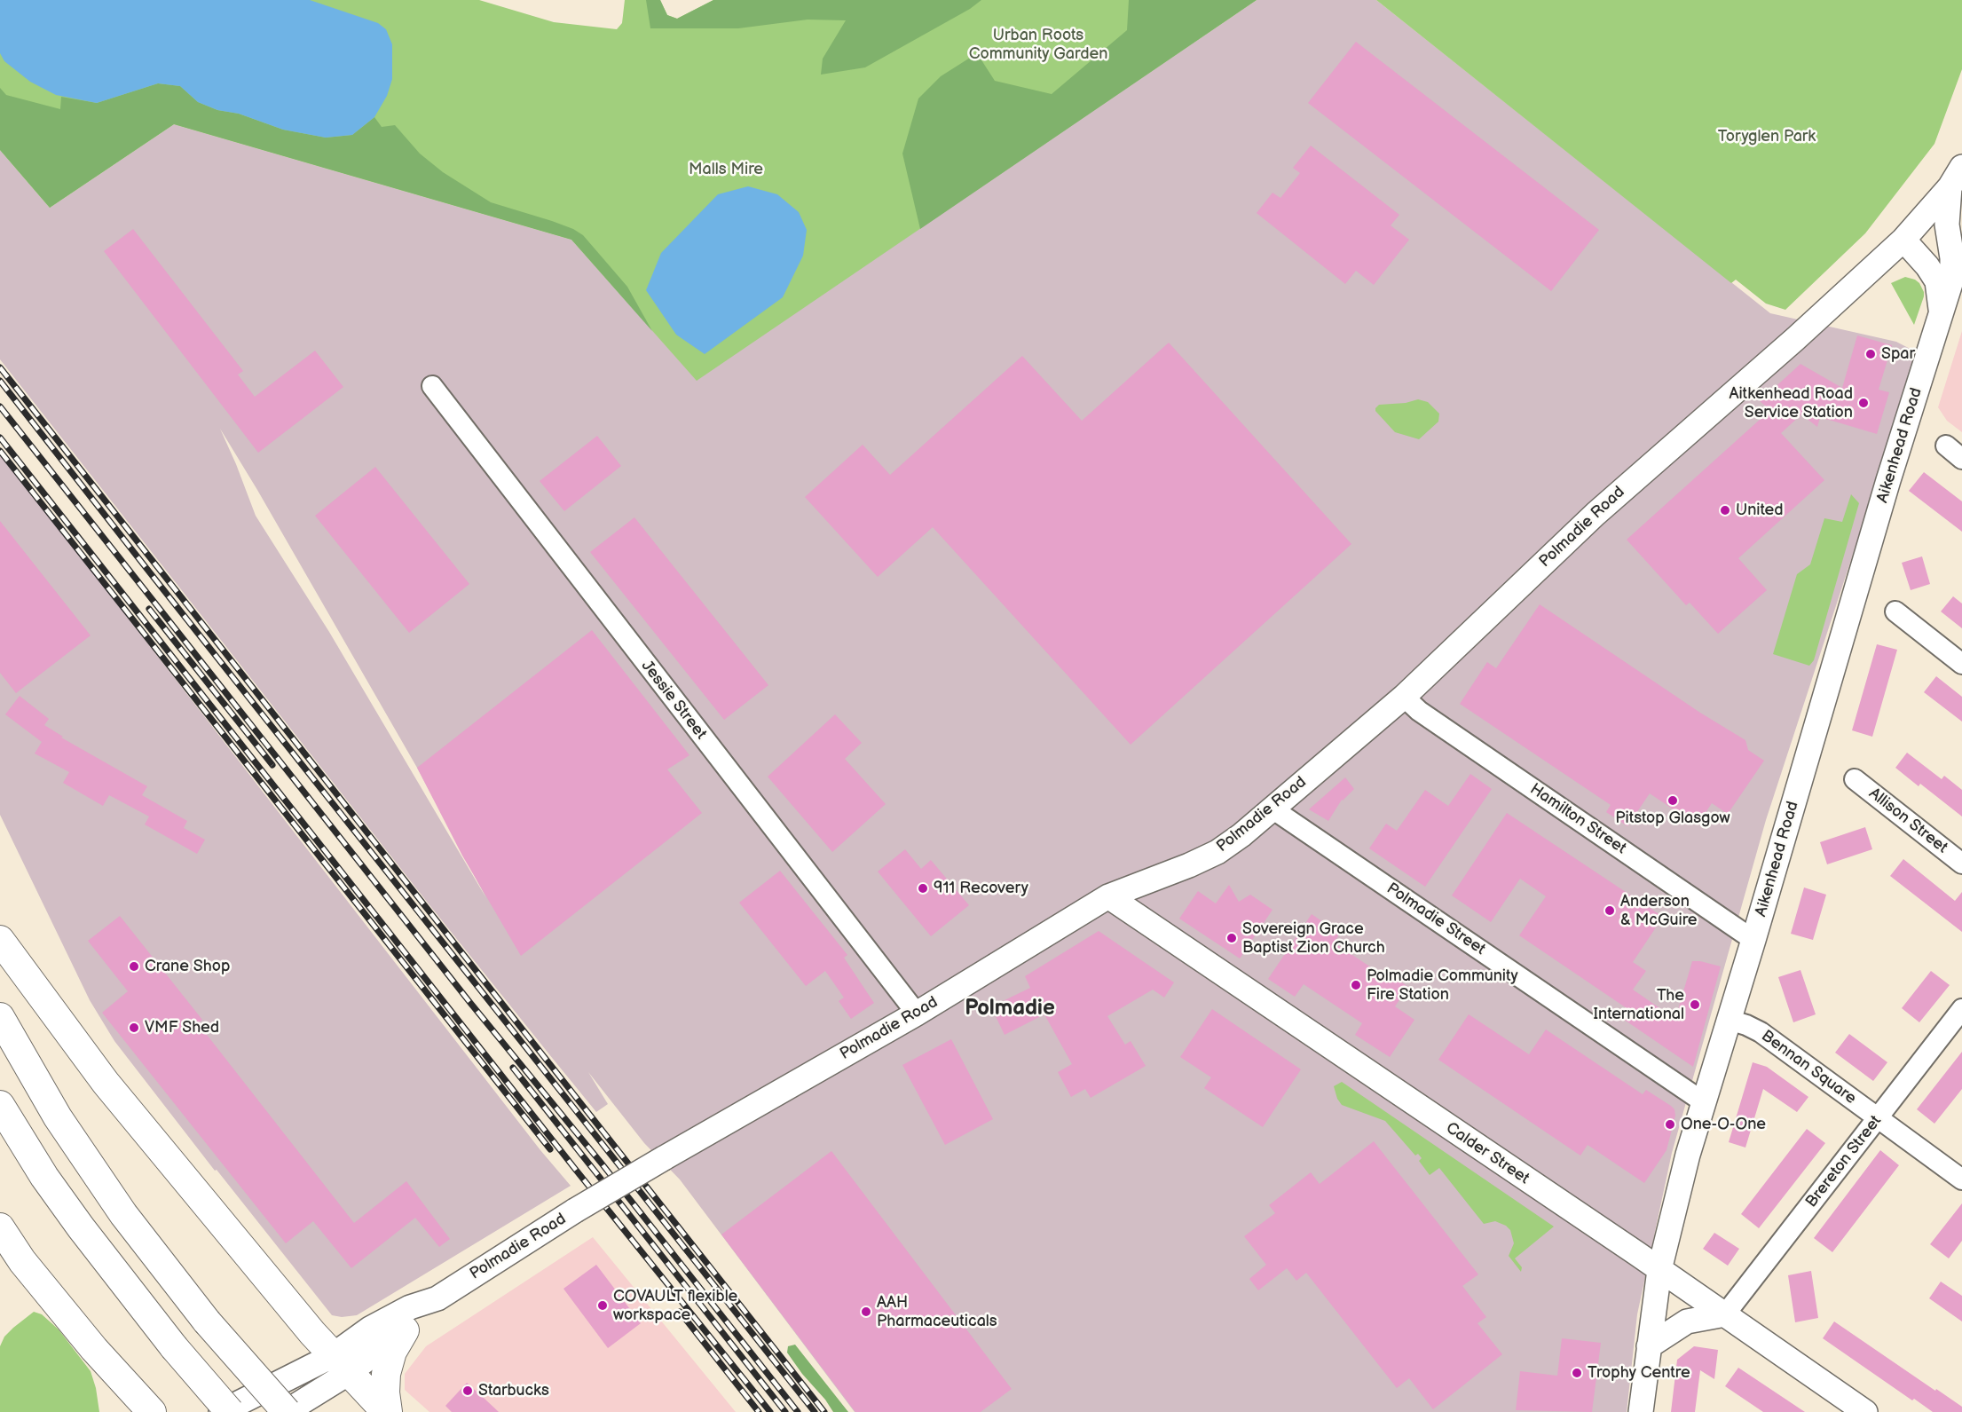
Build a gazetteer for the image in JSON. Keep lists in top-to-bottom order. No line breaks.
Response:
{"streets":{"main road":["Aikenhead Road","Polmadie Road","Calder Street"],"street":["Jessie Street","Hamilton Street","Allison Street","Polmadie Street","Bennan Square","Brereton Street"]},"crossings":[["Aikenhead Road","Polmadie Road"],["Aikenhead Road","Hamilton Street"],["Aikenhead Road","Polmadie Street"],["Aikenhead Road","Bennan Square"],["Aikenhead Road","Calder Street"],["Polmadie Road","Jessie Street"],["Polmadie Road","Hamilton Street"],["Polmadie Road","Polmadie Street"],["Polmadie Road","Calder Street"],["Bennan Square","Brereton Street"],["Calder Street","Brereton Street"]],"districts":["Polmadie"],"parks":["Urban Roots Community Garden","Toryglen Park","Malls Mire"],"places":["Spar","Aitkenhead Road Service Station","United","Pitstop Glasgow","911 Recovery","Anderson & McGuire","Sovereign Grace Baptist Zion Church","Crane Shop","Polmadie Community Fire Station","The International","VMF Shed","One-O-One","COVAULT flexible workspace","AAH Pharmaceuticals","Trophy Centre","Starbucks"]}
